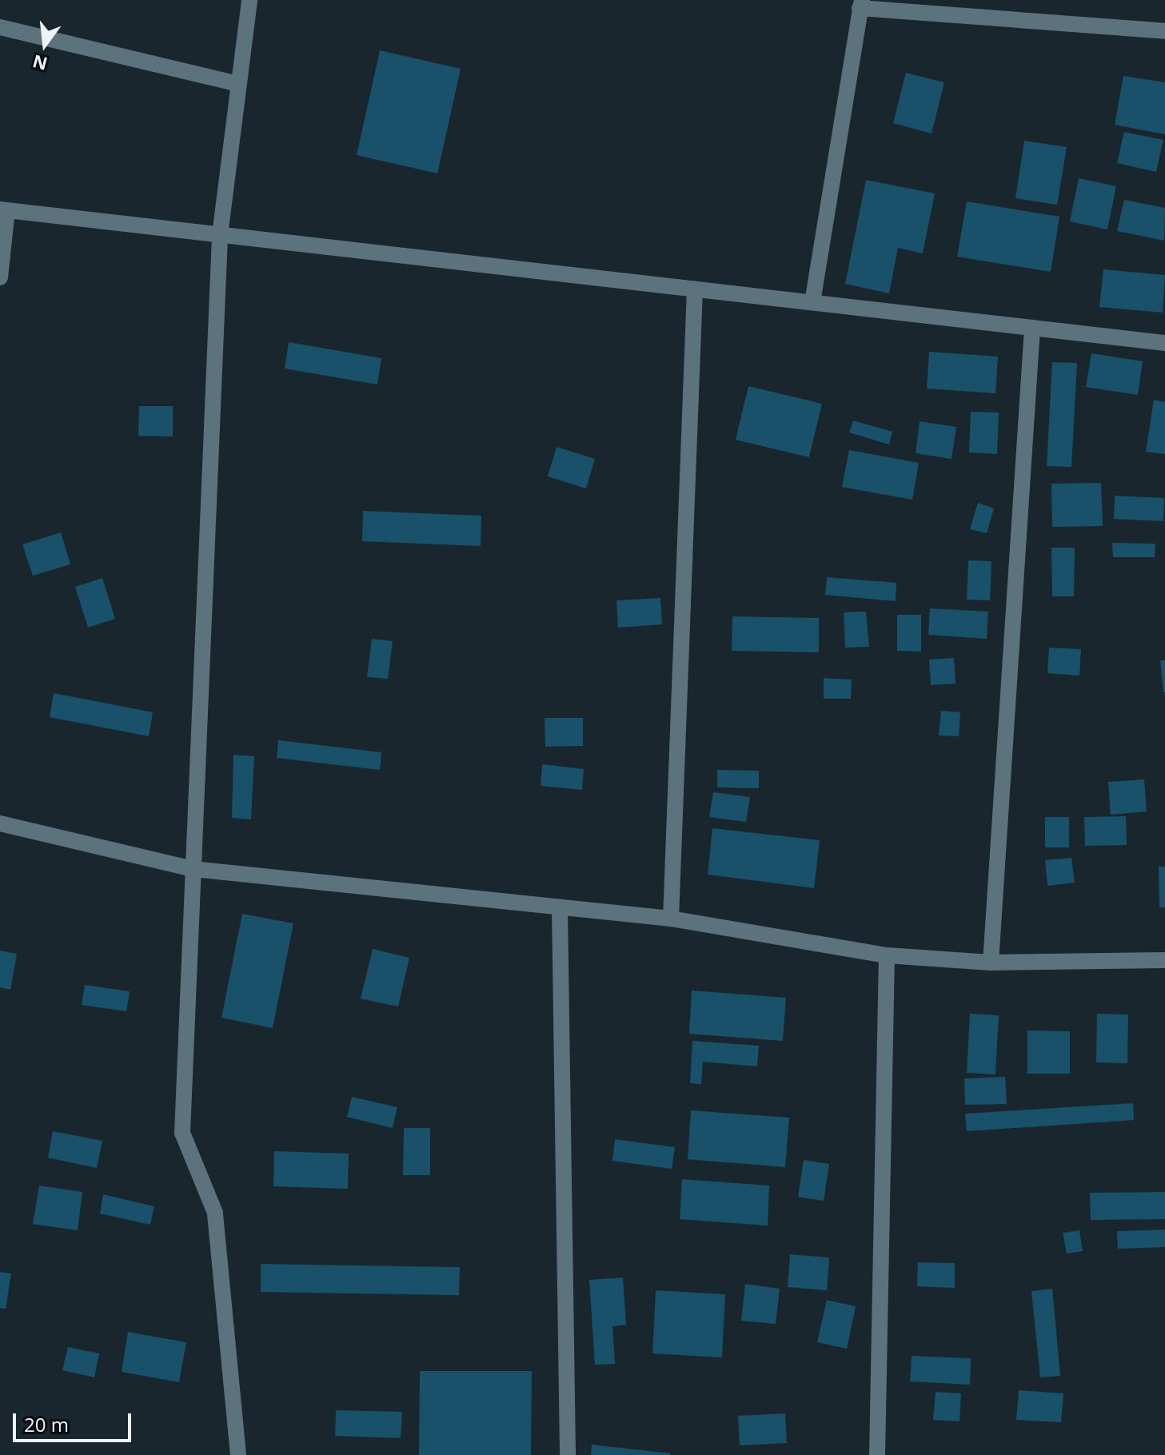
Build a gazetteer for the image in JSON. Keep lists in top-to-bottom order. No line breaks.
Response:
{"scale_bar":"20 m","north":"bottom"}
